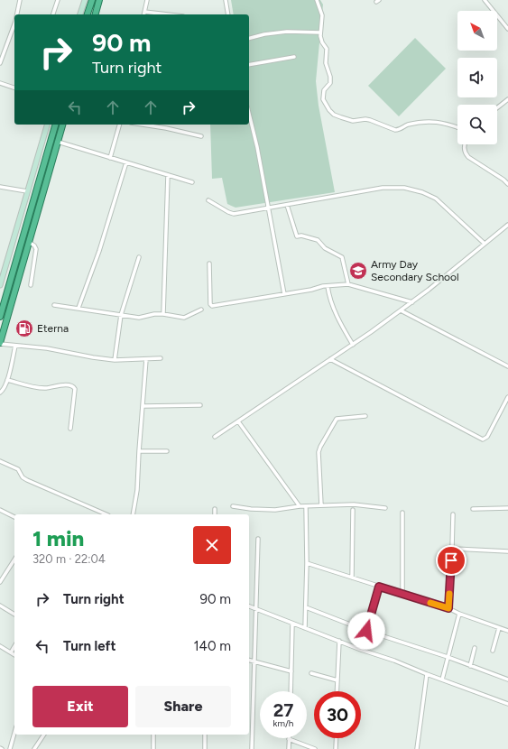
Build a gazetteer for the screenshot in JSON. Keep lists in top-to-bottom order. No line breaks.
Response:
{"places":{"school or university":["Army Day Secondary School"],"fuel station":["Eterna"]},"north":"top left","page":{"turn":["90 m","Turn right"],"heading":["1 min","320 m · 22:04"],"list":[{"name":"Turn right","value":"90 m"},{"name":"Turn left","value":"140 m"}],"buttons":["Exit","Share"],"speed":"27 km/h","limit":"30"}}
